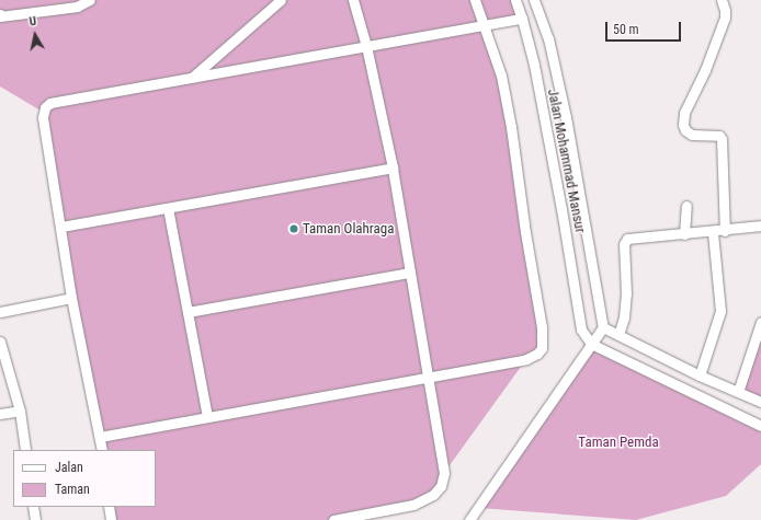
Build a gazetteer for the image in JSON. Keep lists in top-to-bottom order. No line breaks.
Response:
{"streets":{"street":["Jalan Mohammad Mansur"]},"parks":["Taman Pemda"],"places":["Taman Olahraga"],"legend":["Jalan","Taman"],"scale_bar":"50 m","north":"top"}
